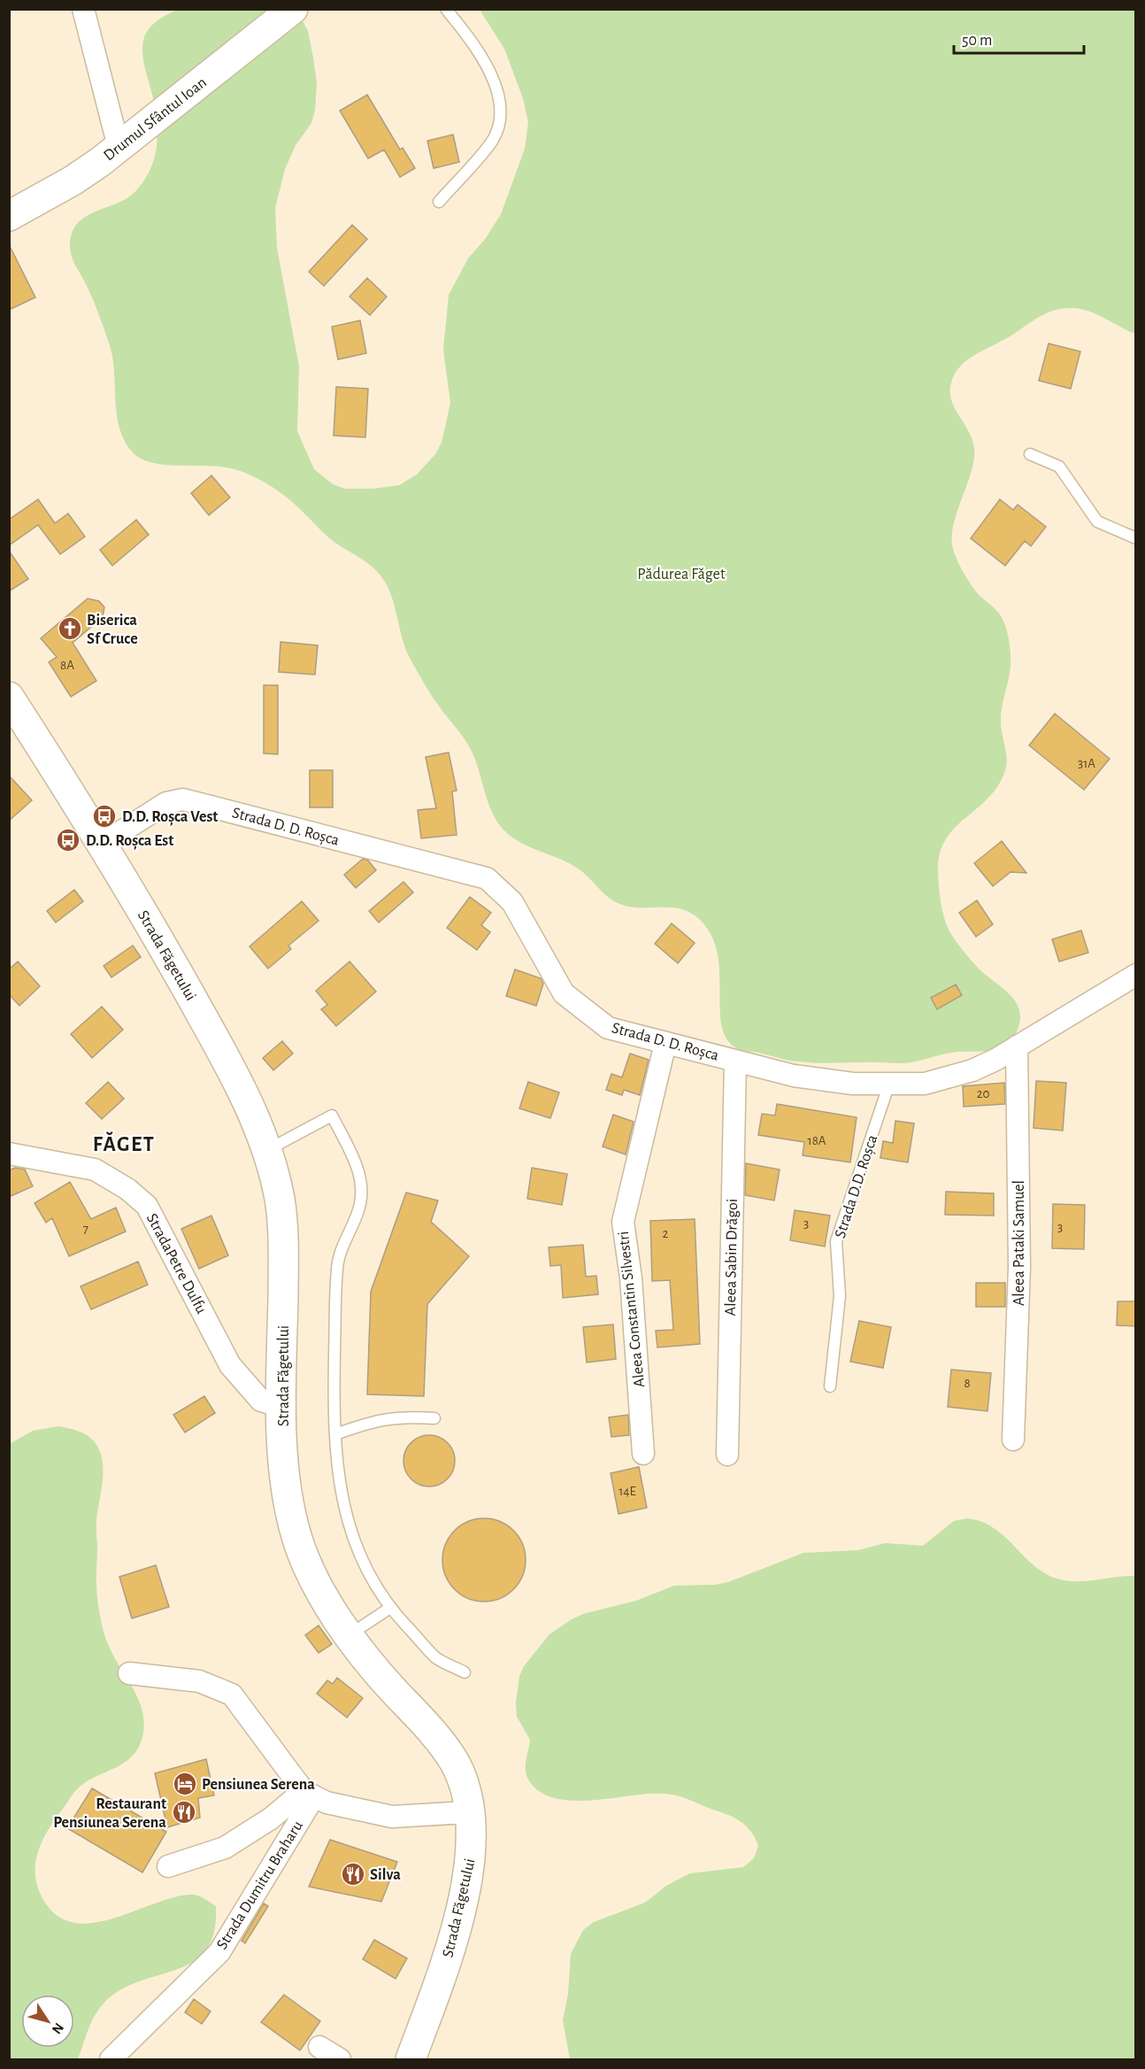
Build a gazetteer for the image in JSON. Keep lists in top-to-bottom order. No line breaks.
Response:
{"streets":{"main road":["Drumul Sfântul Ioan","Strada Făgetului"],"street":["Strada D. D. Roșca","Aleea Pataki Samuel","Aleea Sabin Drăgoi","StradaPetre Dulfu","Aleea Constantin Silvestri","Strada Dumitru Braharu"],"lane":["Strada D.D. Roșca"]},"crossings":[["Strada D. D. Roșca","Strada Făgetului"],["Strada D. D. Roșca","Strada D.D. Roșca"],["Strada D. D. Roșca","Aleea Pataki Samuel"],["Strada D. D. Roșca","Aleea Sabin Drăgoi"],["Strada D. D. Roșca","Aleea Constantin Silvestri"],["Strada Făgetului","StradaPetre Dulfu"]],"districts":["FĂGET"],"parks":["Pădurea Făget"],"places":{"church":["Biserica Sf Cruce"],"bus stop":["D.D. Roșca Vest","D.D. Roșca Est"],"hotel":["Pensiunea Serena"],"restaurant":["Restaurant Pensiunea Serena","Silva"]},"house_numbers":["8A","31A","20","18A","3","3","7","2","8","14E"],"scale_bar":"50 m","north":"bottom right"}
